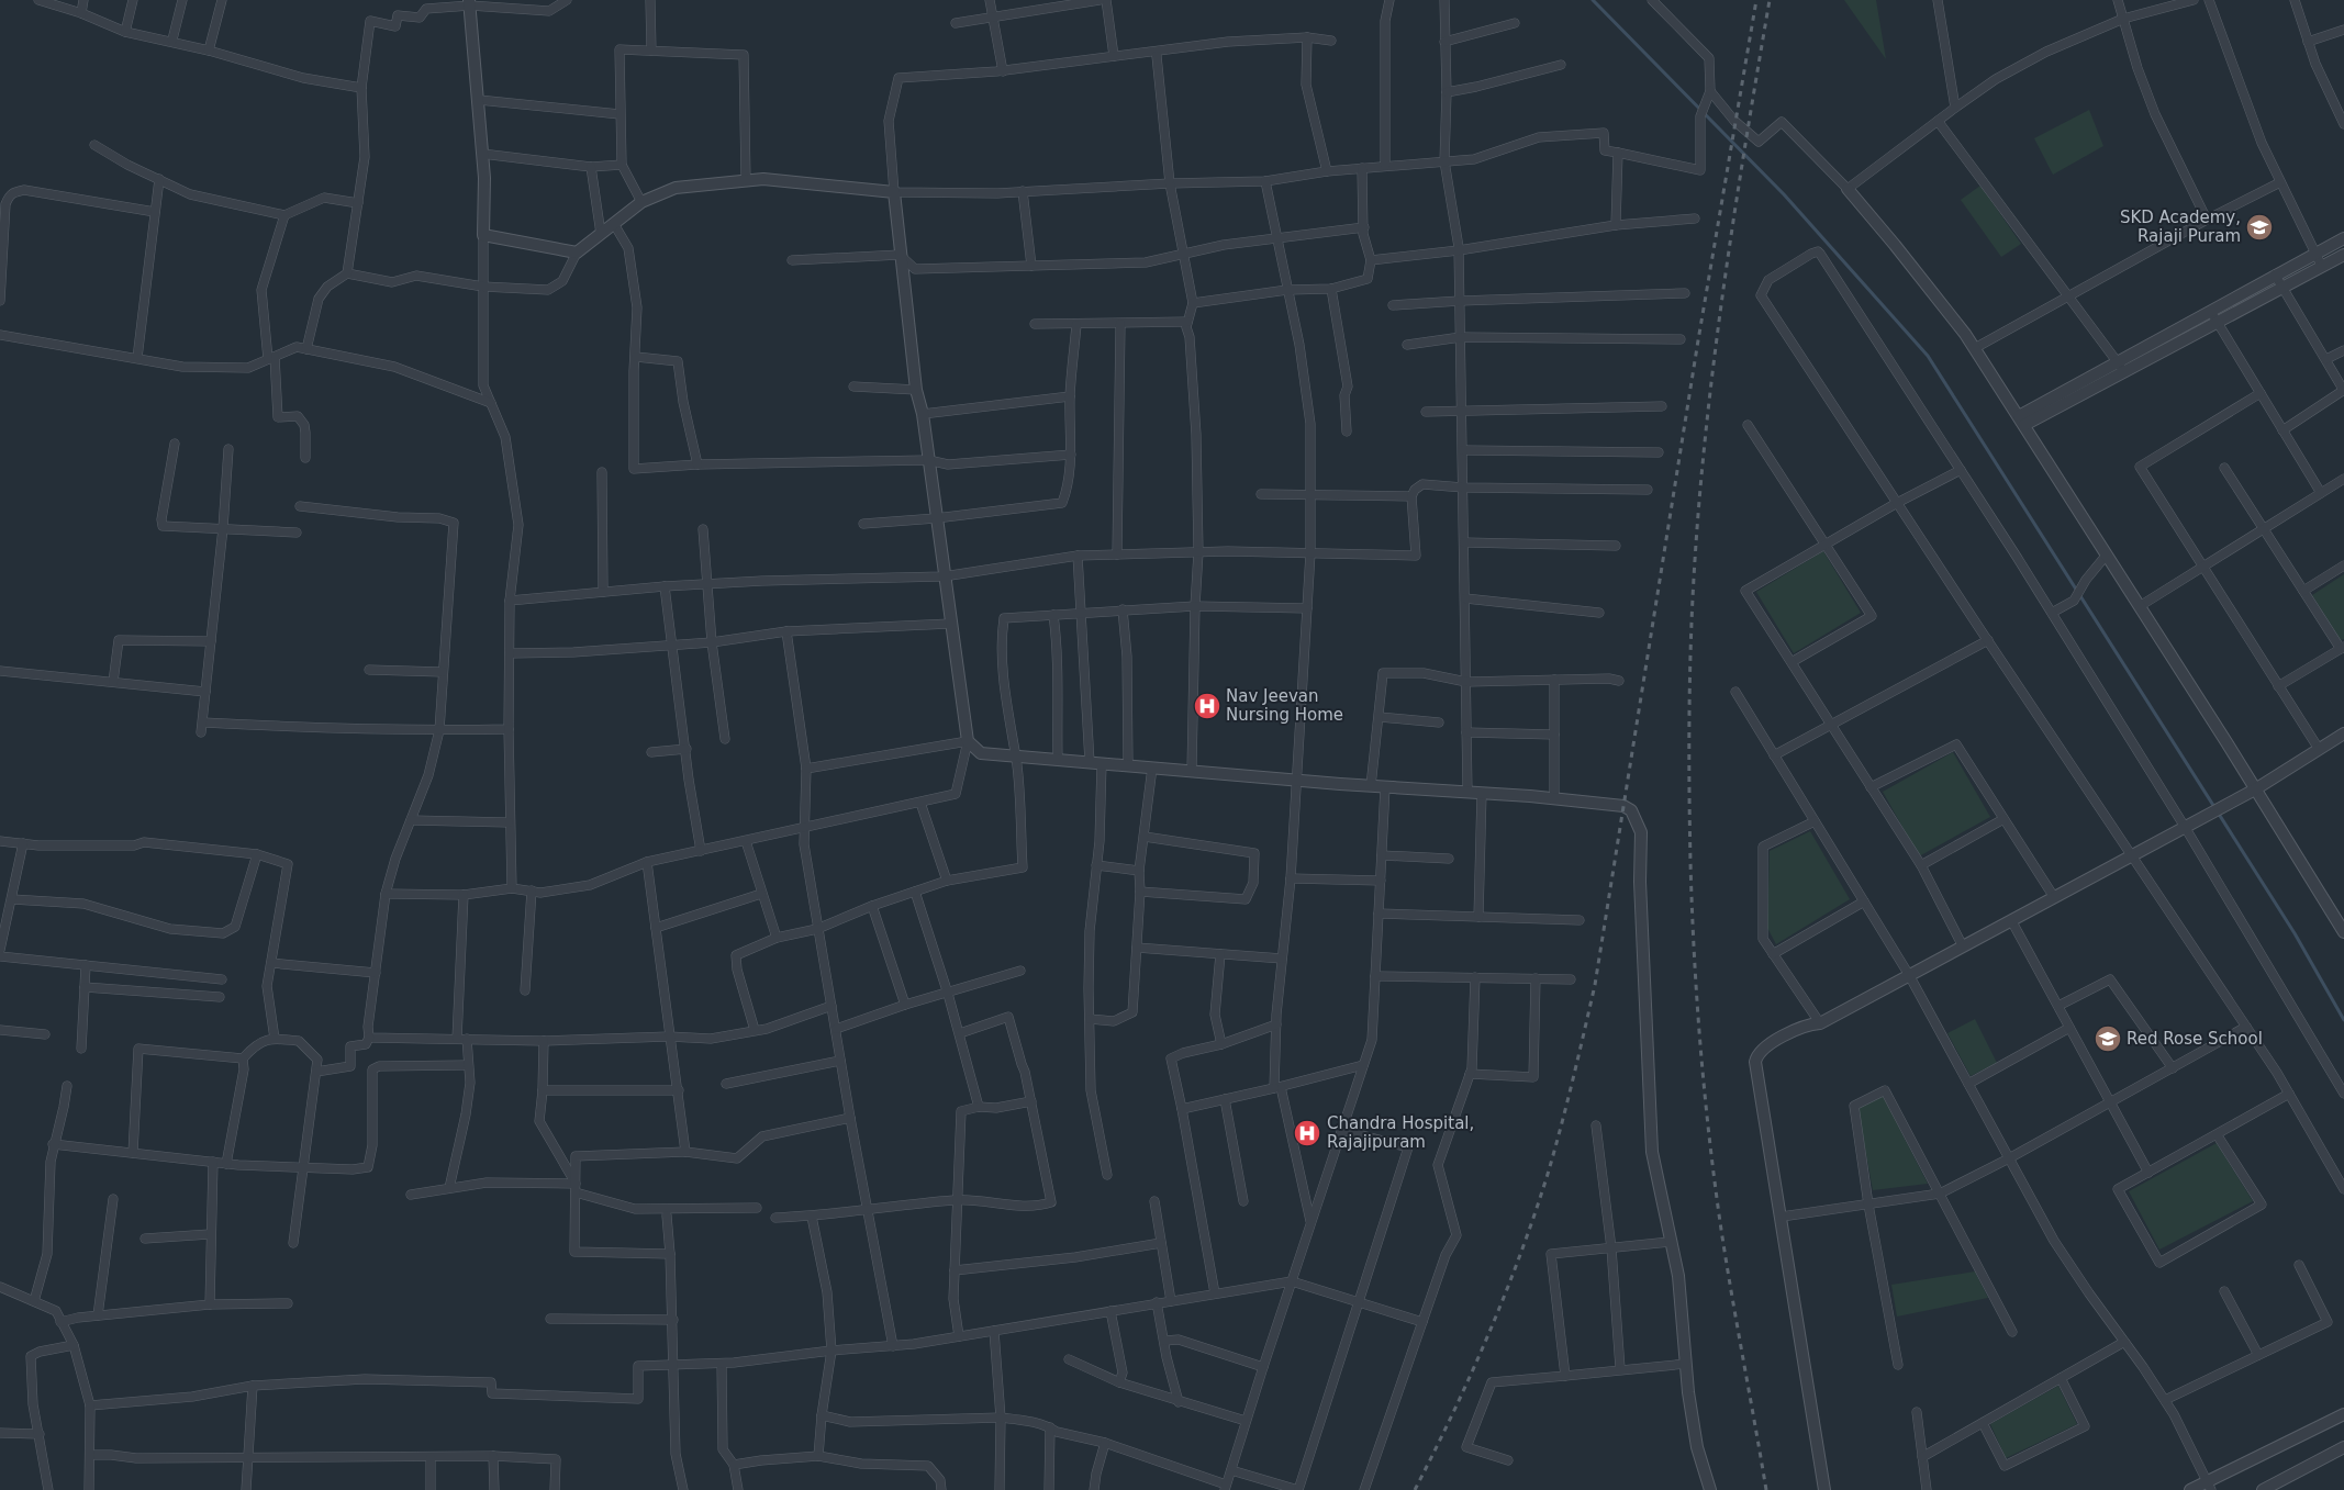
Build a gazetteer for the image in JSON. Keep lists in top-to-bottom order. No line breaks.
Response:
{"places":{"school or university":["SKD Academy, Rajaji Puram","Red Rose School"],"hospital":["Nav Jeevan Nursing Home","Chandra Hospital, Rajajipuram"]}}
